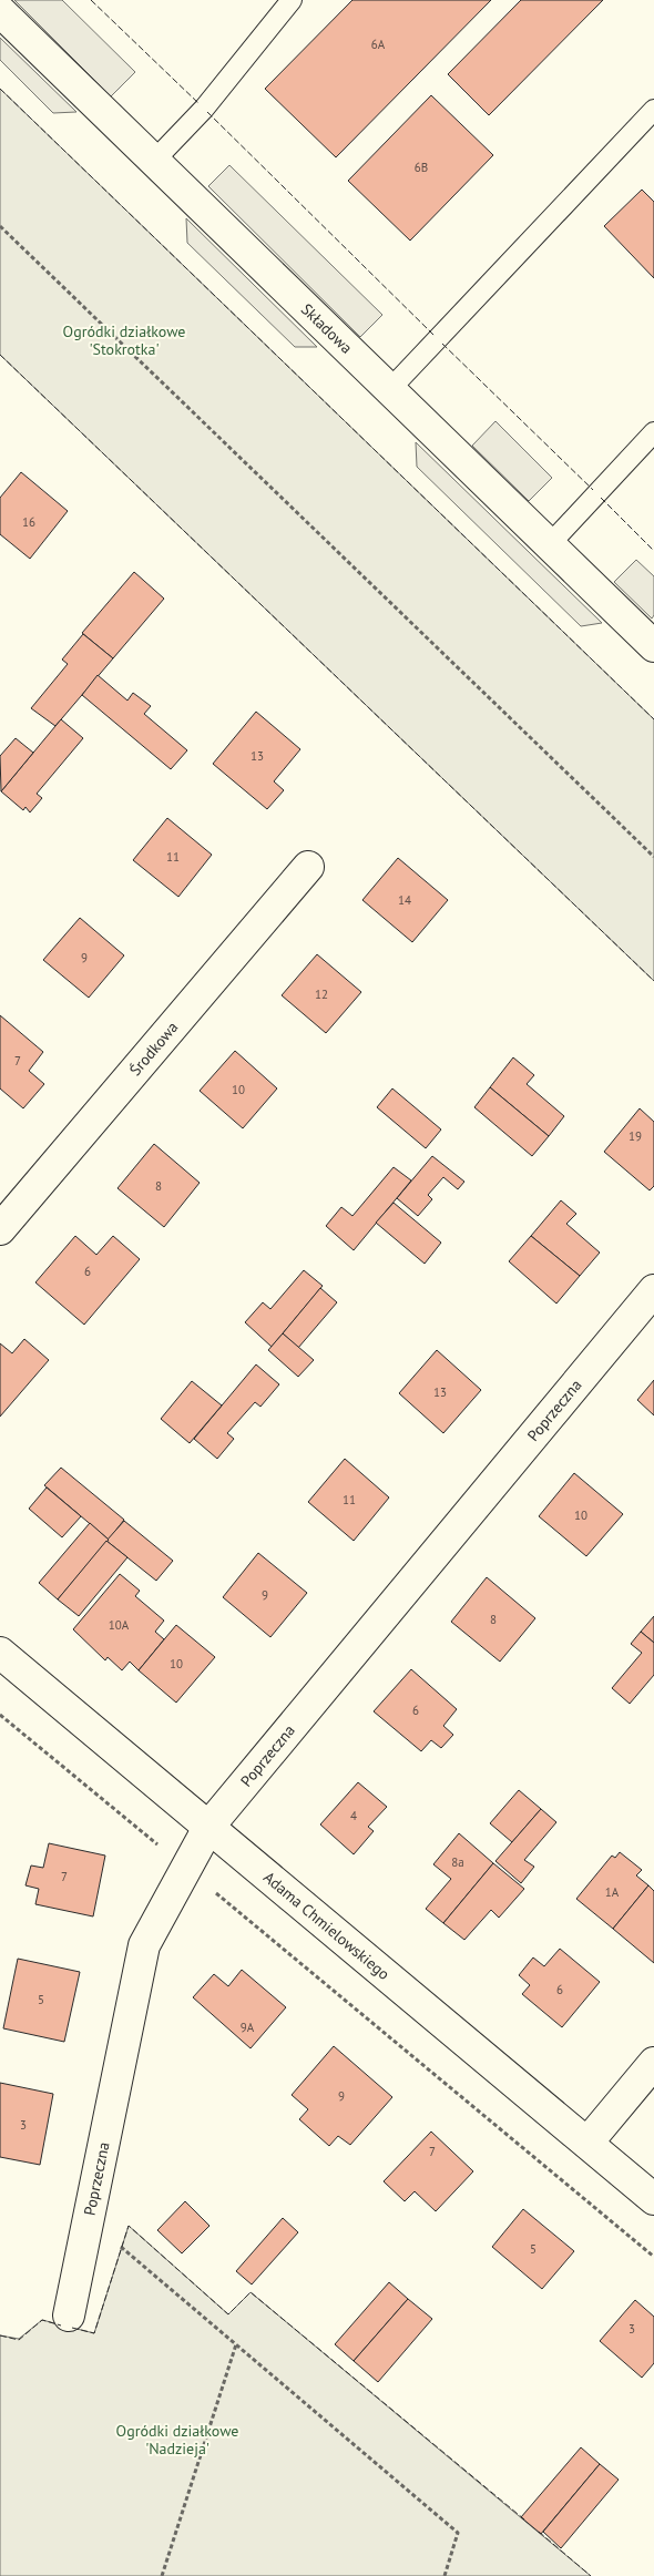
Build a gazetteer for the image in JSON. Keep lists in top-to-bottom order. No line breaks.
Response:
{"streets":{"street":["Składowa","Środkowa","Poprzeczna","Adama Chmielowskiego"]},"crossings":[["Poprzeczna","Adama Chmielowskiego"]],"parks":["Ogródki działkowe 'Stokrotka'","Ogródki działkowe 'Nadzieja'"],"house_numbers":["6A","6B","16","13","11","14","9","12","7","10","19","8","6","13","11","10","9","8","10A","10","6","4","8a","7","1A","6","5","9A","9","3","7","5","3"]}
